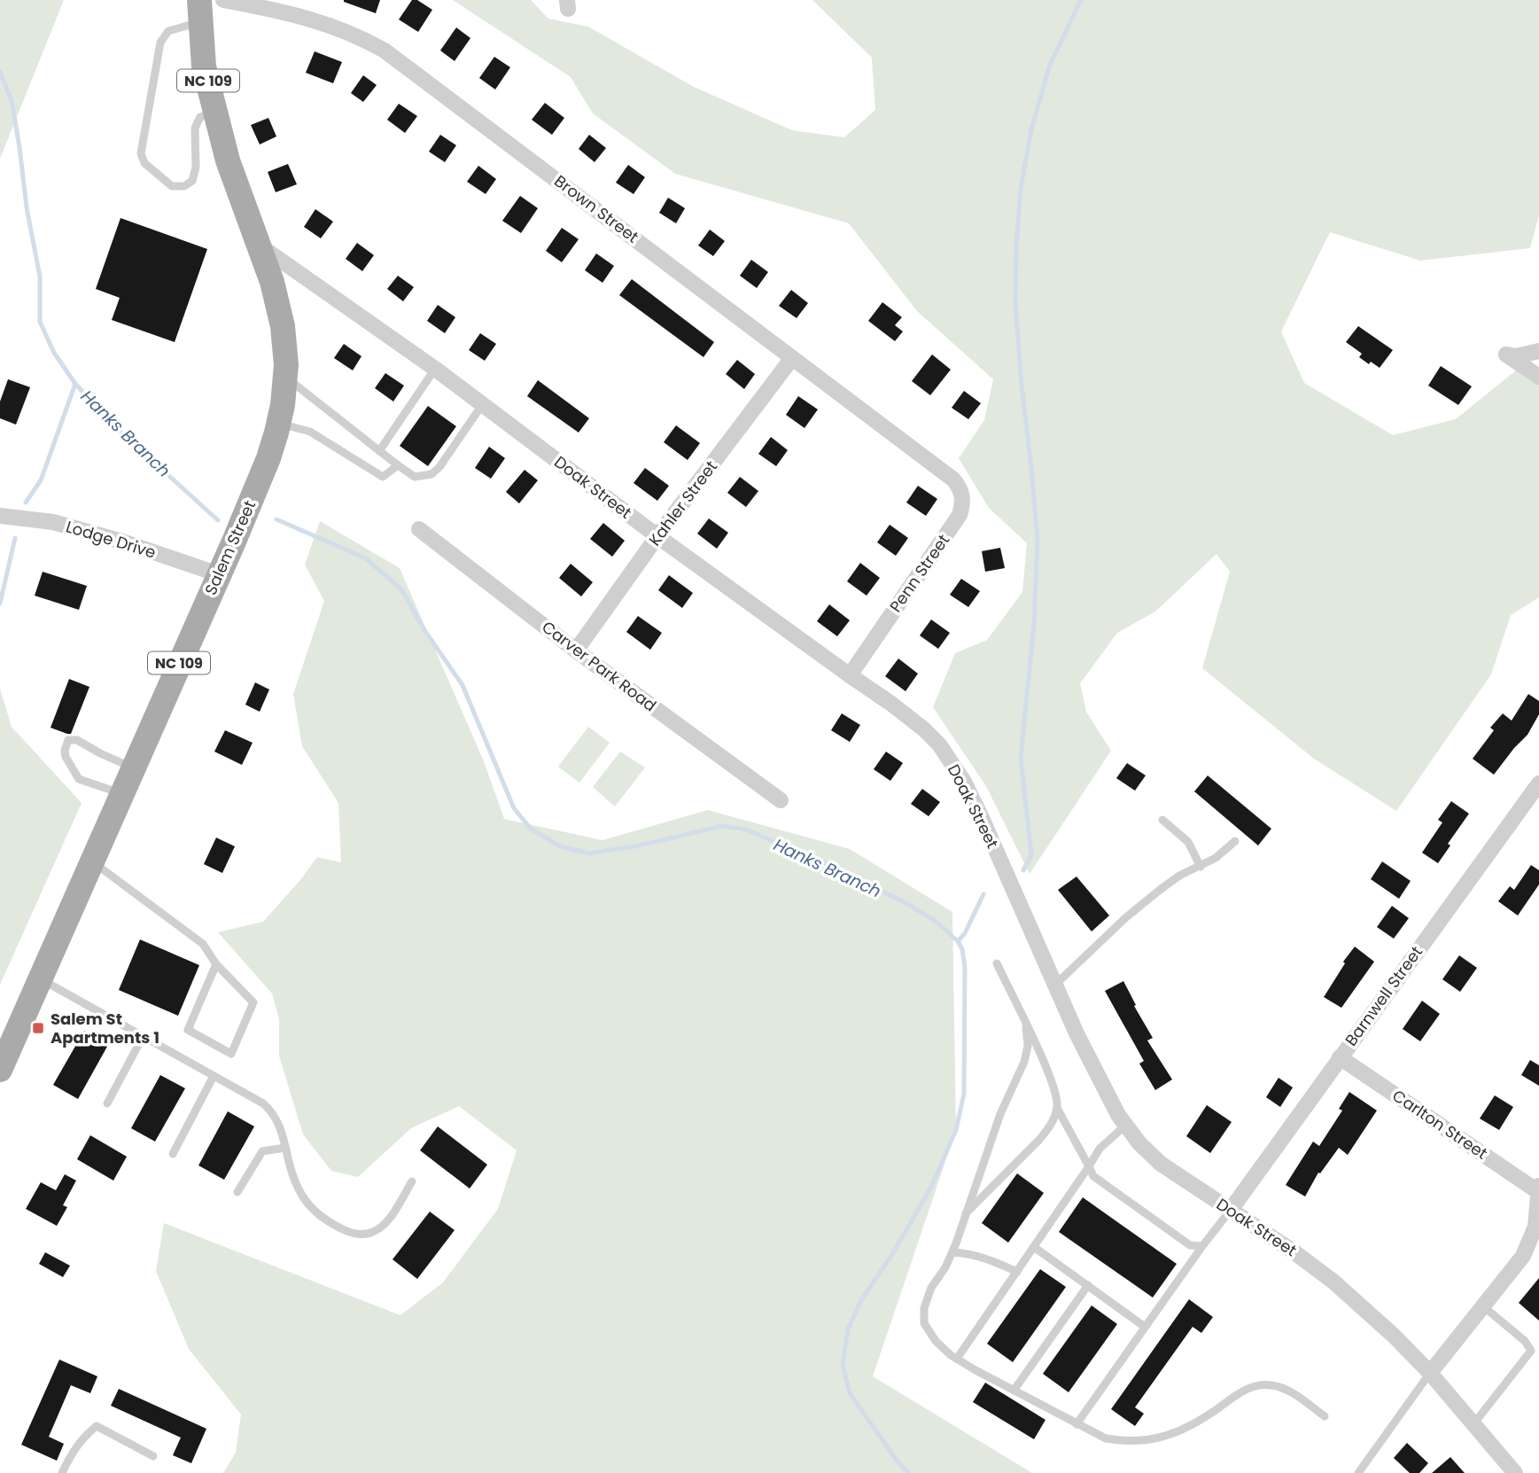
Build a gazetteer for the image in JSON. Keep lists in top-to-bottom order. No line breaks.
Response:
{"streets":{"main road":["NC 109","Salem Street"],"street":["Brown Street","Doak Street","Kahler Street","Lodge Drive","Penn Street","Carver Park Road","Barnwell Street","Carlton Street"]},"crossings":[["Brown Street","Kahler Street"],["Brown Street","Penn Street"],["Doak Street","Kahler Street"],["Doak Street","Salem Street"],["Doak Street","Penn Street"],["Doak Street","Barnwell Street"],["Kahler Street","Carver Park Road"],["Lodge Drive","Salem Street"],["Barnwell Street","Carlton Street"]],"water":["Hanks Branch"],"places":{"transit":["Salem St Apartments 1"]}}
